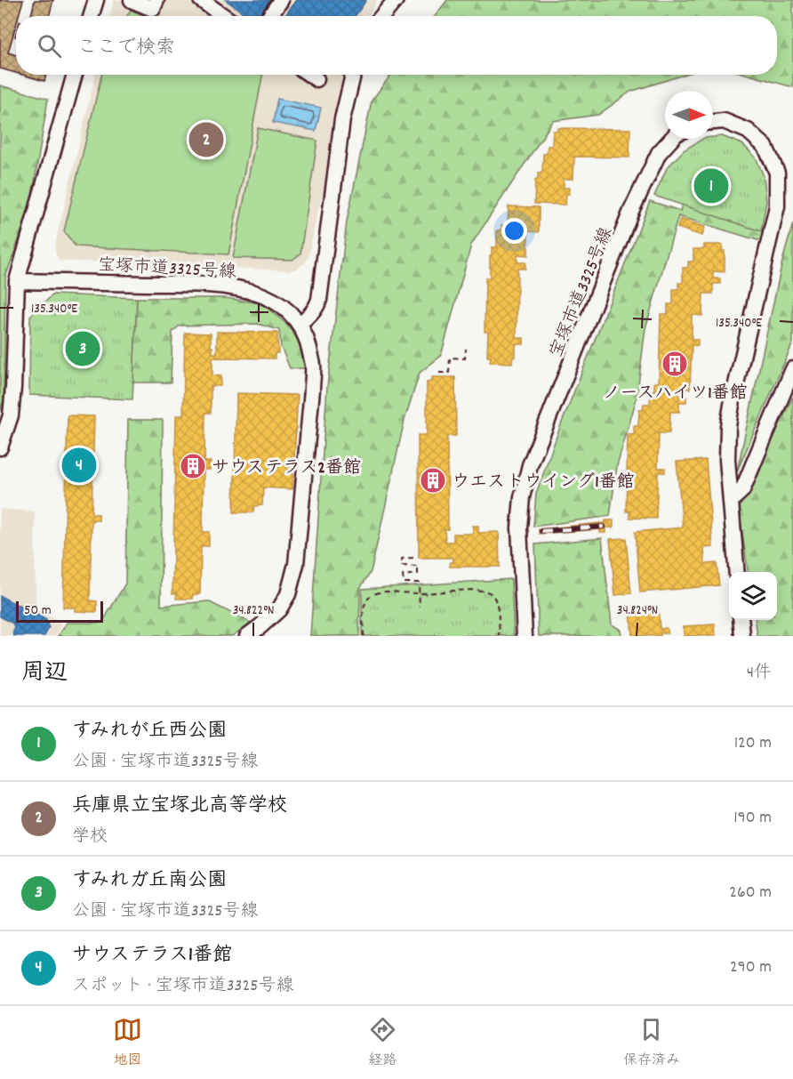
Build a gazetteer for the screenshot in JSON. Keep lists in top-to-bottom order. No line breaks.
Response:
{"streets":{"street":["宝塚市道3325号線"]},"places":{"building":["ノースハイツ1番館","サウステラス2番館","ウエストウイング1番館"]},"scale_bar":"50 m","north":"right","page":{"search":"ここで検索","pins":["2","1","3","4"],"scale":"50 m","heading":["周辺","4件"],"list":[{"mark":"1","name":"すみれが丘西公園","note":"公園 · 宝塚市道3325号線","value":"120 m"},{"mark":"2","name":"兵庫県立宝塚北高等学校","note":"学校","value":"190 m"},{"mark":"3","name":"すみれガ丘南公園","note":"公園 · 宝塚市道3325号線","value":"260 m"},{"mark":"4","name":"サウステラス1番館","note":"スポット · 宝塚市道3325号線","value":"290 m"}],"nav":["地図","経路","保存済み"]},"coordinates":["135.340°E","34.822°N","34.824°N"]}
